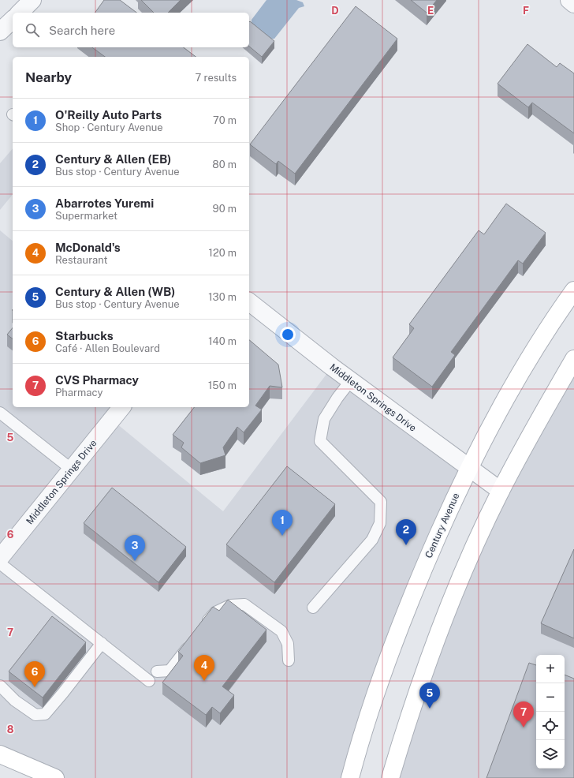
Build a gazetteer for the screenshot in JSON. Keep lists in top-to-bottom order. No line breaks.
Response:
{"streets":{"main road":["Century Avenue"],"street":["Middleton Springs Drive"]},"crossings":[["Middleton Springs Drive","Century Avenue"]],"page":{"search":"Search here","heading":["Nearby","7 results"],"list":[{"mark":"1","name":"O'Reilly Auto Parts","note":"Shop · Century Avenue","value":"70 m"},{"mark":"2","name":"Century & Allen (EB)","note":"Bus stop · Century Avenue","value":"80 m"},{"mark":"3","name":"Abarrotes Yuremi","note":"Supermarket","value":"90 m"},{"mark":"4","name":"McDonald's","note":"Restaurant","value":"120 m"},{"mark":"5","name":"Century & Allen (WB)","note":"Bus stop · Century Avenue","value":"130 m"},{"mark":"6","name":"Starbucks","note":"Café · Allen Boulevard","value":"140 m"},{"mark":"7","name":"CVS Pharmacy","note":"Pharmacy","value":"150 m"}],"pins":["1","2","3","4","6","5","7"],"map_buttons":["+","−"]},"grid":{"columns":["D","E","F"],"rows":["5","6","7","8"]}}
